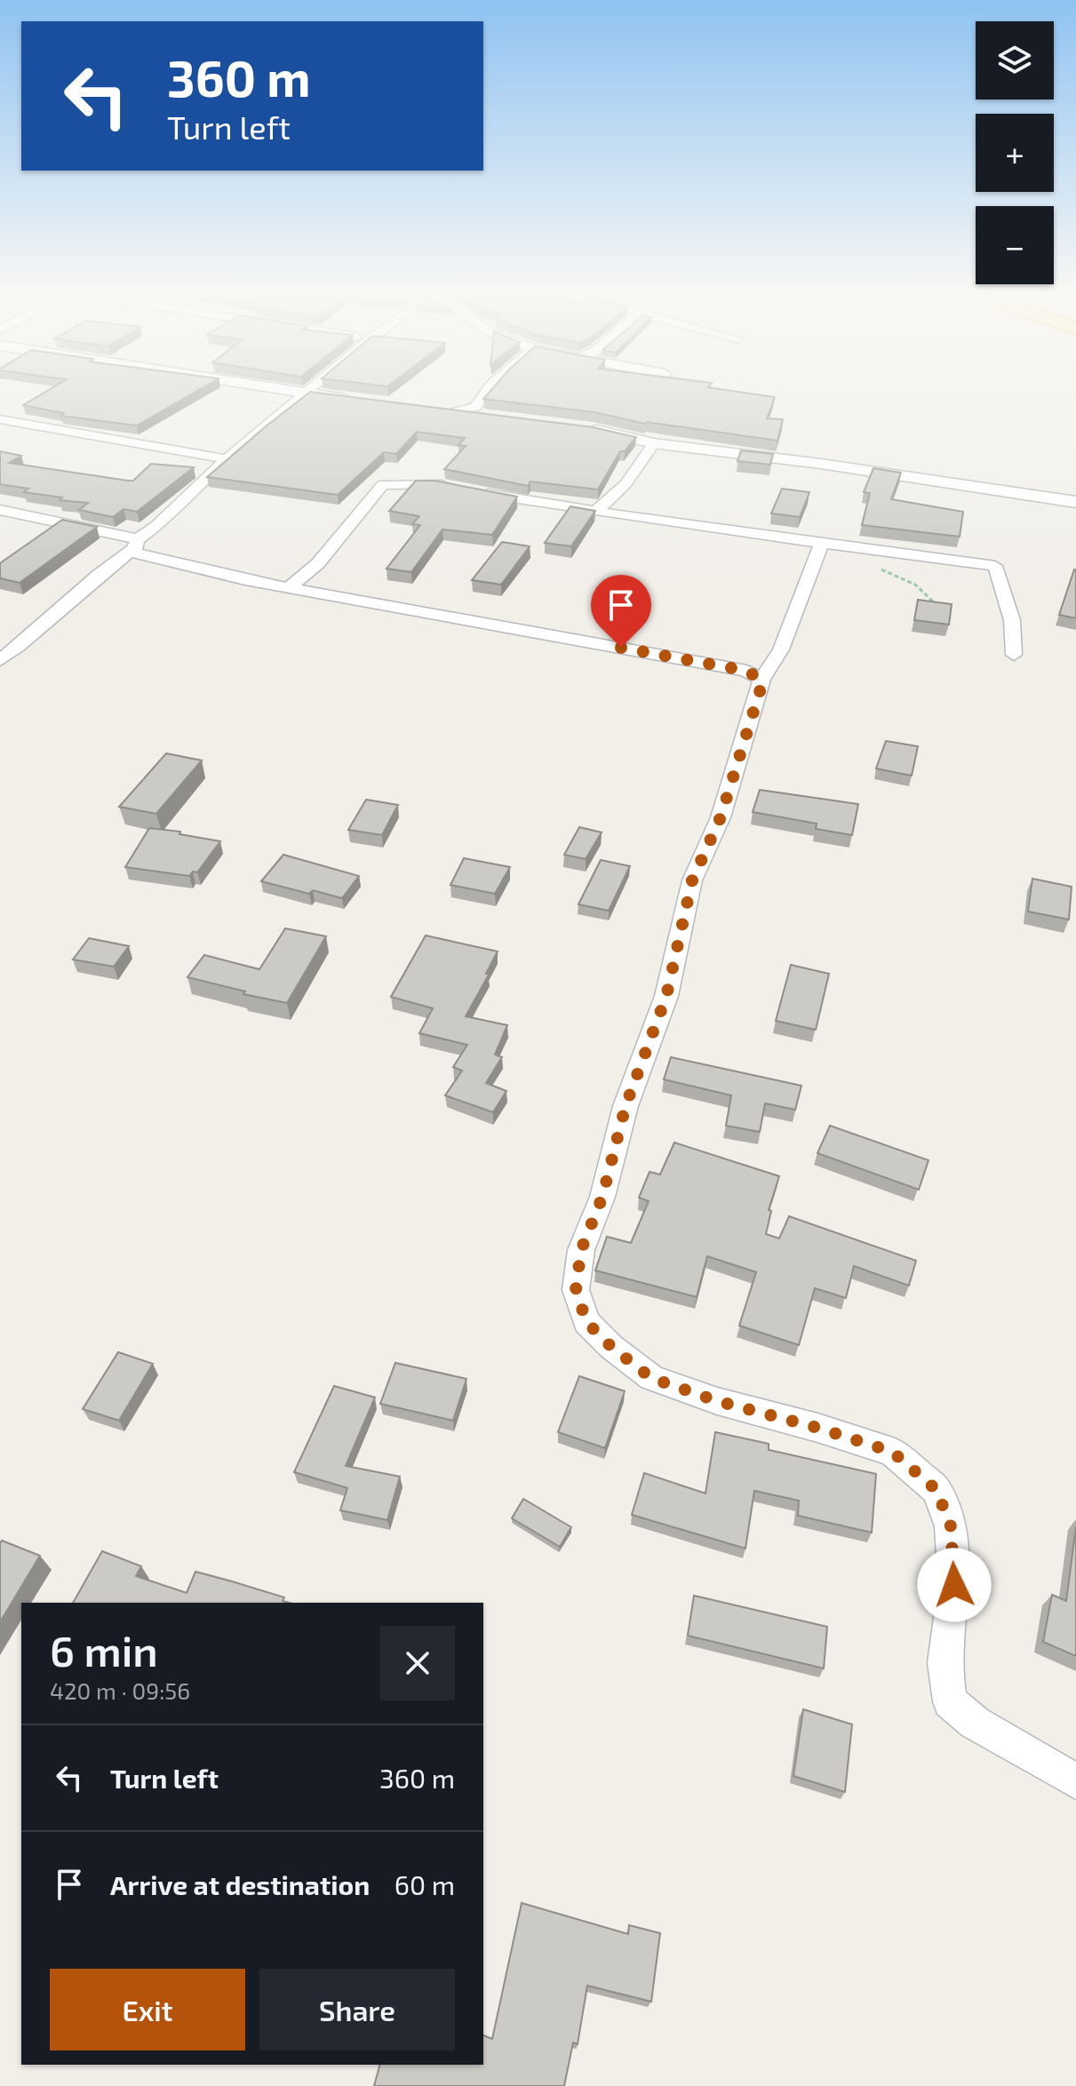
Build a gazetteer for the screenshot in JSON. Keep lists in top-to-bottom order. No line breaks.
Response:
{"page":{"map_buttons":["+","−"],"turn":["360 m","Turn left"],"heading":["6 min","420 m · 09:56"],"list":[{"name":"Turn left","value":"360 m"},{"name":"Arrive at destination","value":"60 m"}],"buttons":["Exit","Share"]}}
